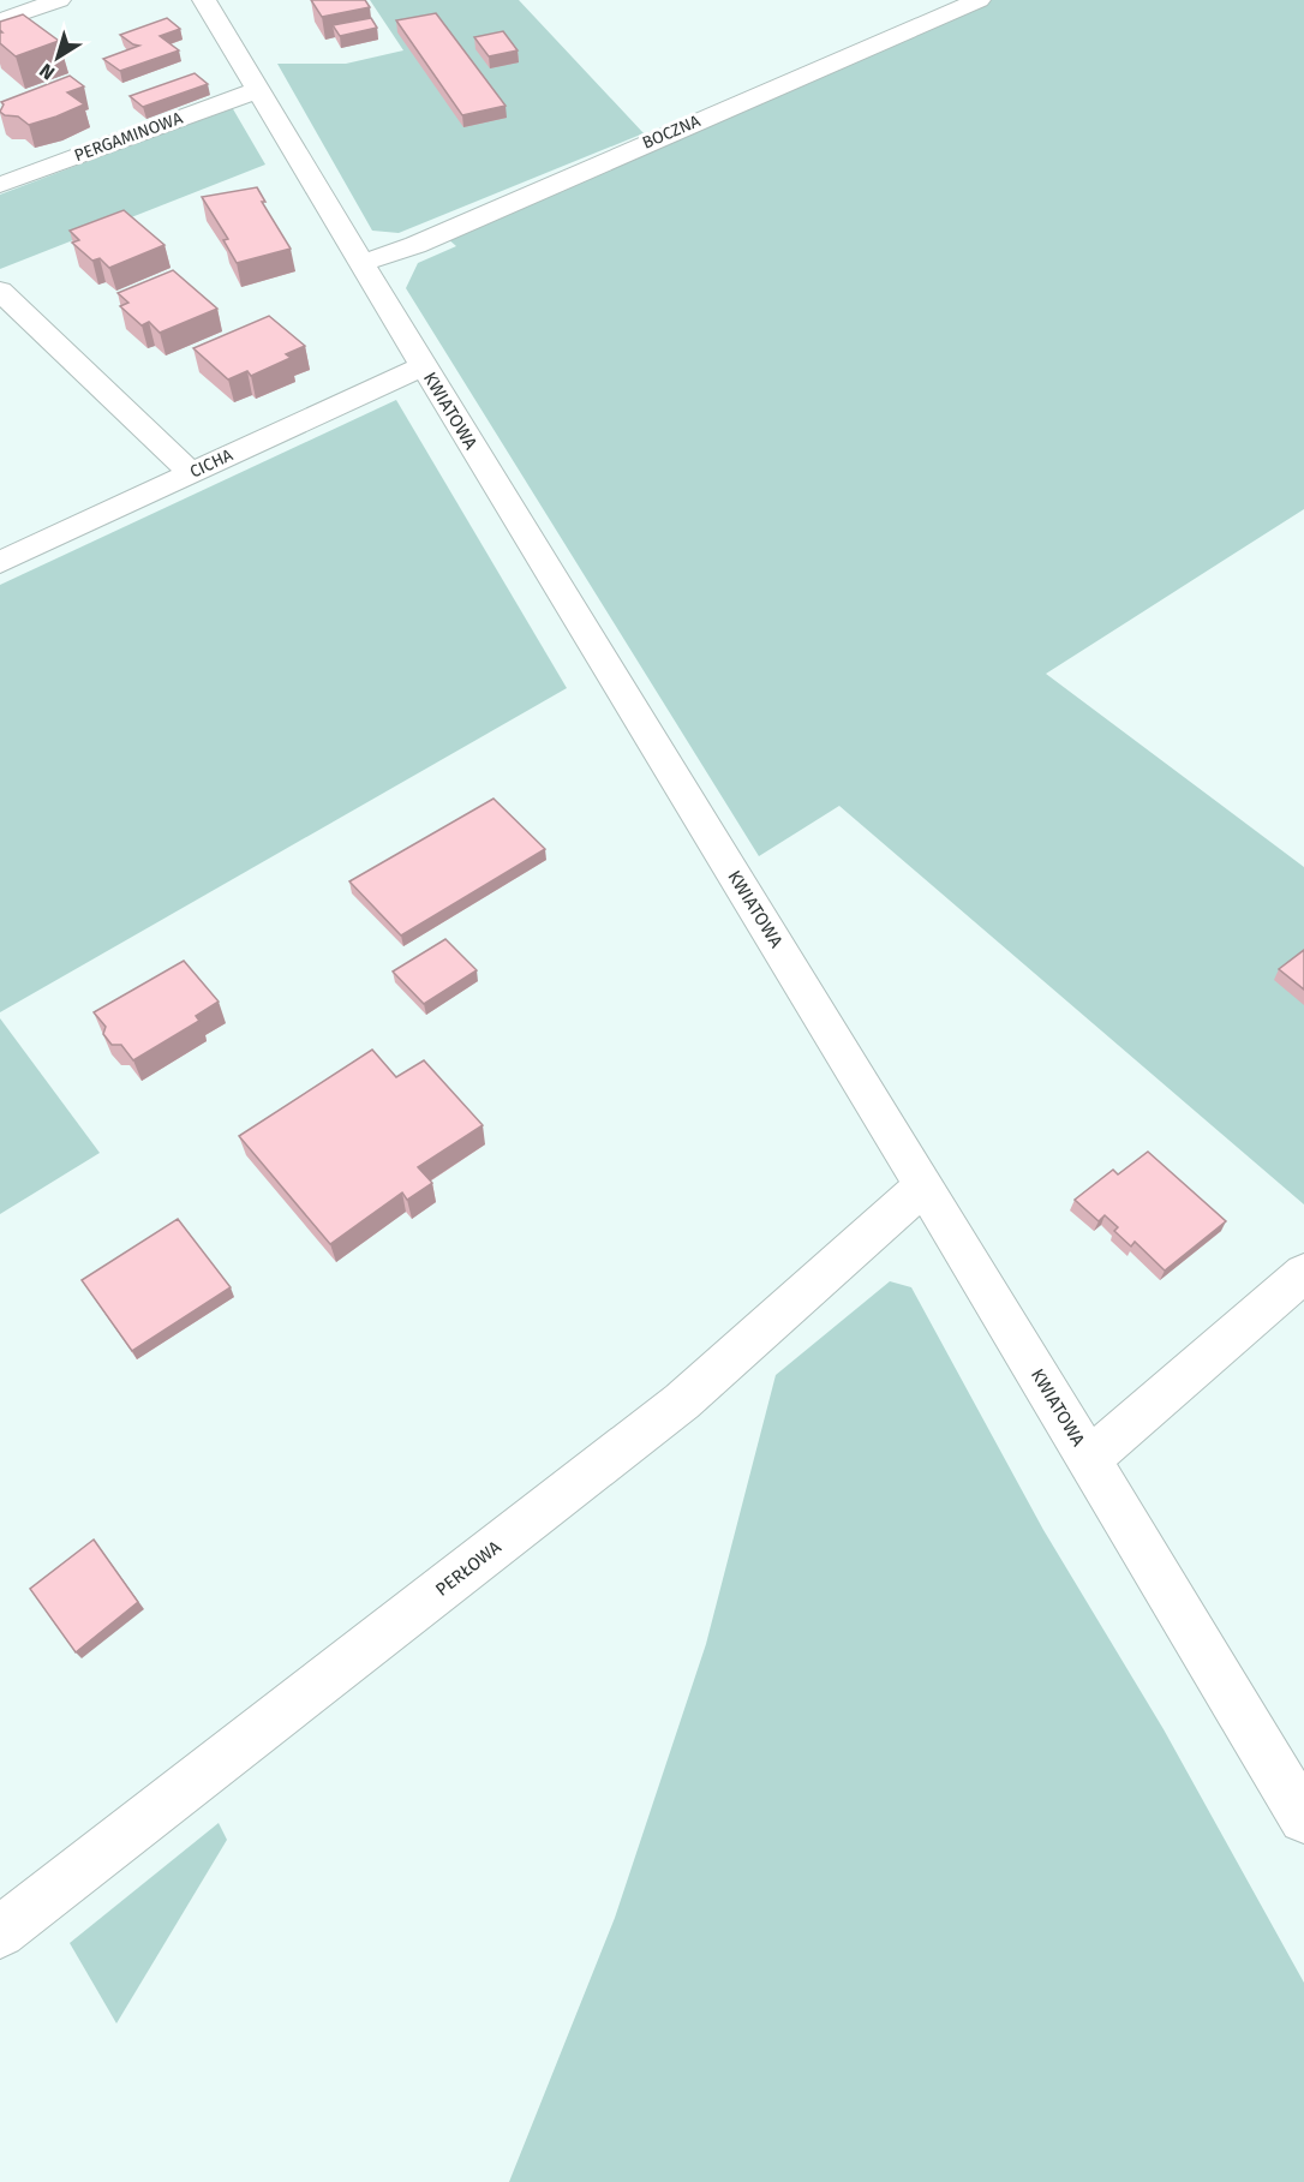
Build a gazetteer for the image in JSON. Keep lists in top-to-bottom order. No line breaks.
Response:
{"streets":{"street":["BOCZNA","PERGAMINOWA","KWIATOWA","CICHA","PERŁOWA"]},"crossings":[["BOCZNA","KWIATOWA"],["PERGAMINOWA","KWIATOWA"],["KWIATOWA","CICHA"],["KWIATOWA","PERŁOWA"]],"north":"bottom left"}
